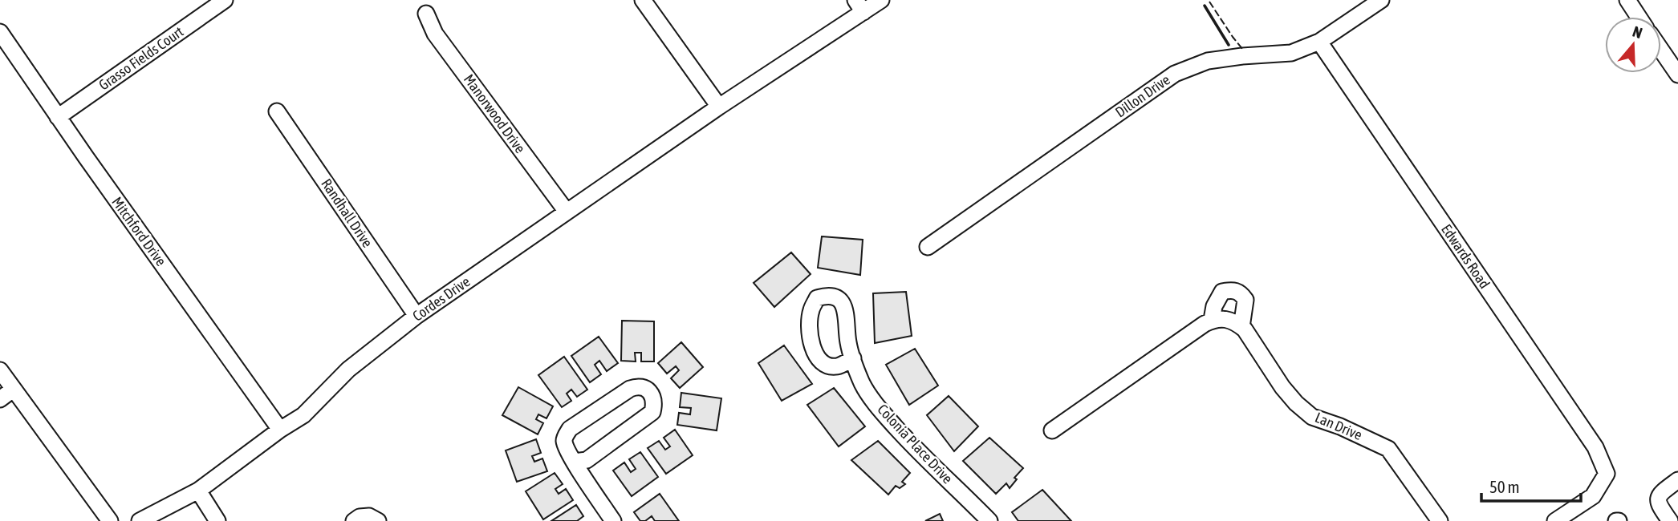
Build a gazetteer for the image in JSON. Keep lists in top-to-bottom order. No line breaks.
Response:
{"streets":{"street":["Grasso Fields Court","Dillon Drive","Manorwood Drive","Randhall Drive","Mitchford Drive","Edwards Road","Cordes Drive","Lan Drive","Colonia Place Drive"]},"crossings":[["Grasso Fields Court","Mitchford Drive"],["Dillon Drive","Edwards Road"],["Manorwood Drive","Cordes Drive"],["Randhall Drive","Cordes Drive"],["Mitchford Drive","Cordes Drive"]],"scale_bar":"50 m","north":"top"}
